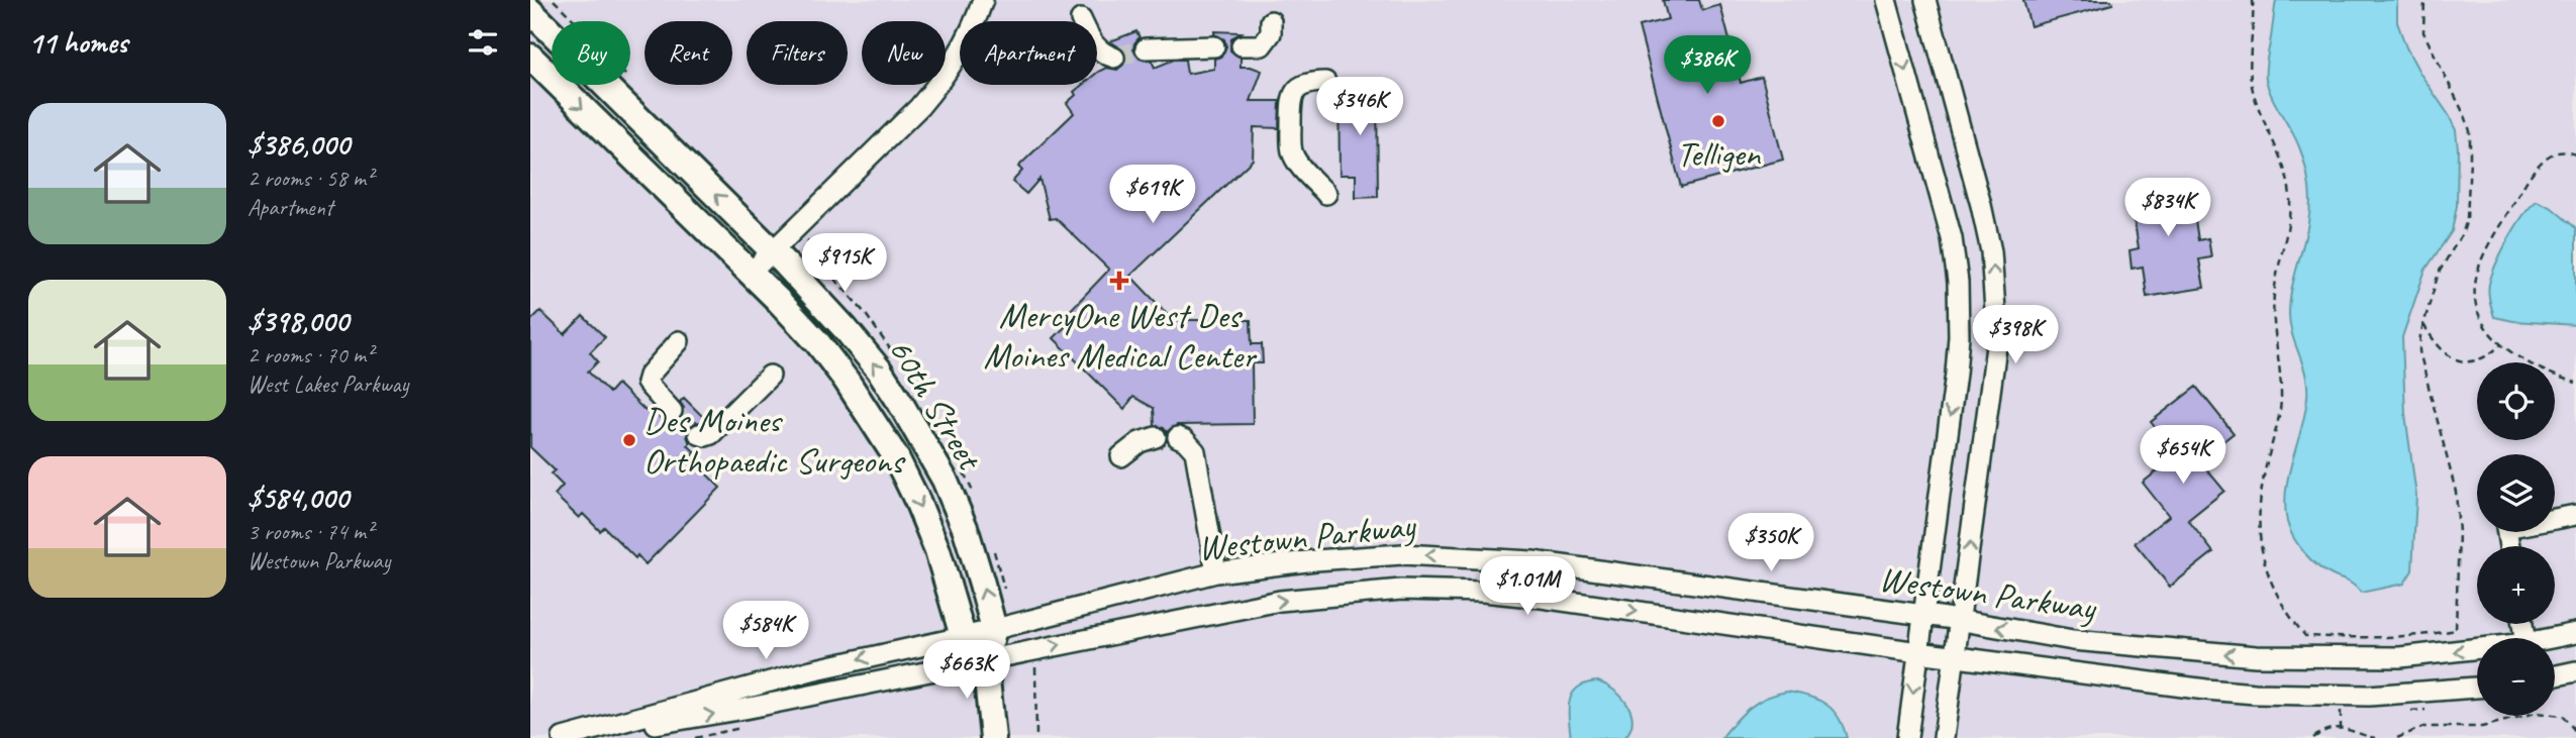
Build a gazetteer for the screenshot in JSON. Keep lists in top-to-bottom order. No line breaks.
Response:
{"streets":{"main road":["60th Street"],"street":["Westown Parkway"]},"crossings":[["60th Street","Westown Parkway"]],"places":{"other":["Telligen","Des Moines Orthopaedic Surgeons"],"health":["MercyOne West Des Moines Medical Center"]},"page":{"heading":"11 homes","chip":["Buy","Rent","Filters","New","Apartment"],"price":["$386K","$346K","$619K","$834K","$915K","$398K","$654K","$350K","$1.01M","$584K","$663K"],"list":[{"name":"$386,000","note":"2 rooms · 58 m² · Apartment"},{"name":"$398,000","note":"2 rooms · 70 m² · West Lakes Parkway"},{"name":"$584,000","note":"3 rooms · 74 m² · Westown Parkway"}],"map_buttons":["+","−"]}}
